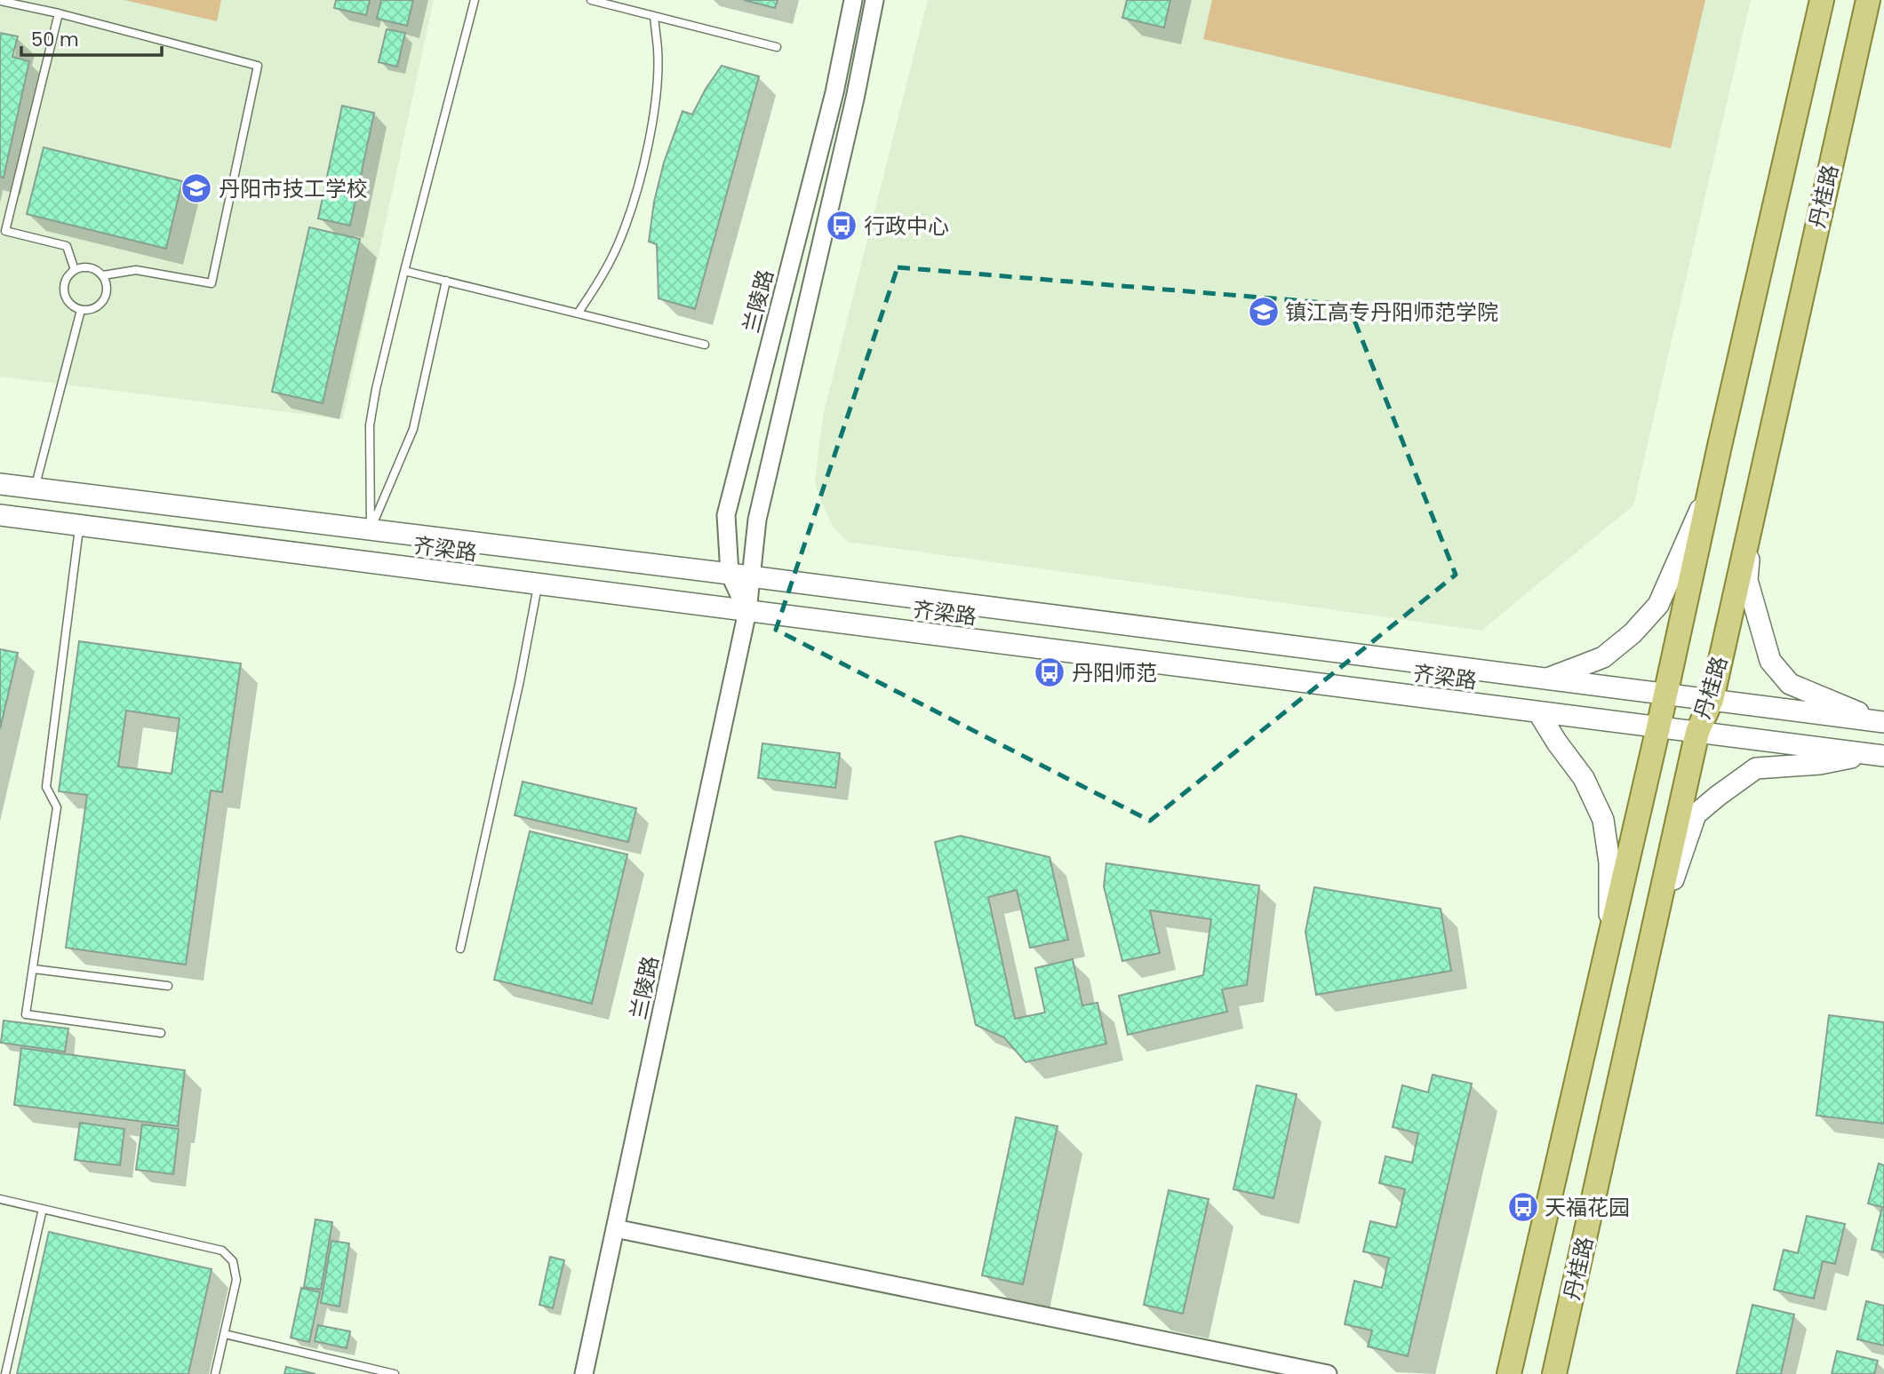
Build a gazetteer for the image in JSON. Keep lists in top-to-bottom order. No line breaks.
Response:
{"streets":{"main road":["丹桂路","齐梁路"],"street":["兰陵路"]},"crossings":[["丹桂路","齐梁路"],["兰陵路","齐梁路"]],"places":{"school or university":["丹阳市技工学校","镇江高专丹阳师范学院"],"bus stop":["行政中心","丹阳师范","天福花园"]},"scale_bar":"50 m"}
